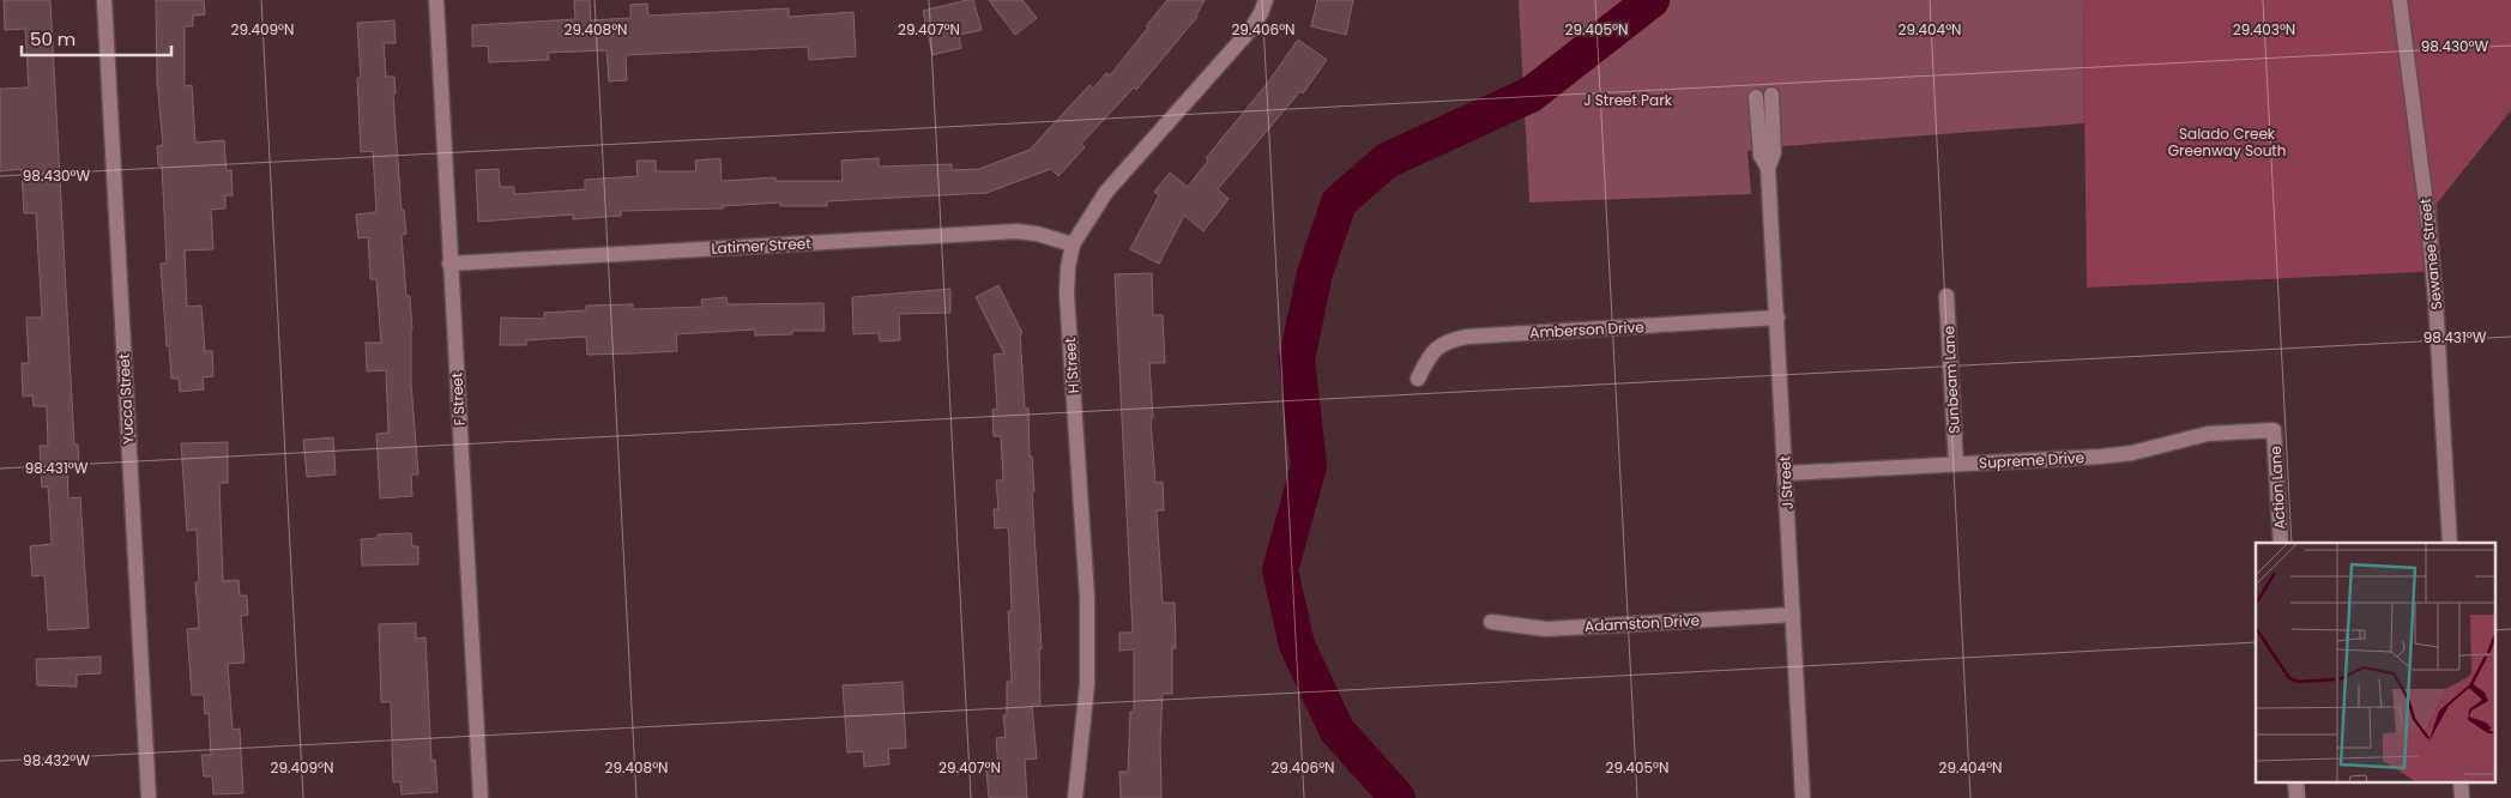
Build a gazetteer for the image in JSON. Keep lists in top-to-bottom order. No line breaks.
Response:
{"streets":{"street":["Latimer Street","Sewanee Street","Amberson Drive","H Street","Sunbeam Lane","Yucca Street","F Street","Supreme Drive","J Street","Action Lane","Adamston Drive"]},"crossings":[["Latimer Street","H Street"],["Latimer Street","F Street"],["Amberson Drive","J Street"],["Sunbeam Lane","Supreme Drive"],["Supreme Drive","J Street"],["Supreme Drive","Action Lane"],["J Street","Adamston Drive"]],"parks":["J Street Park","Salado Creek Greenway South"],"scale_bar":"50 m","coordinates":["29.409°N","29.408°N","29.407°N","29.406°N","29.405°N","29.404°N","29.403°N","98.430°W","98.431°W","98.432°W"]}
